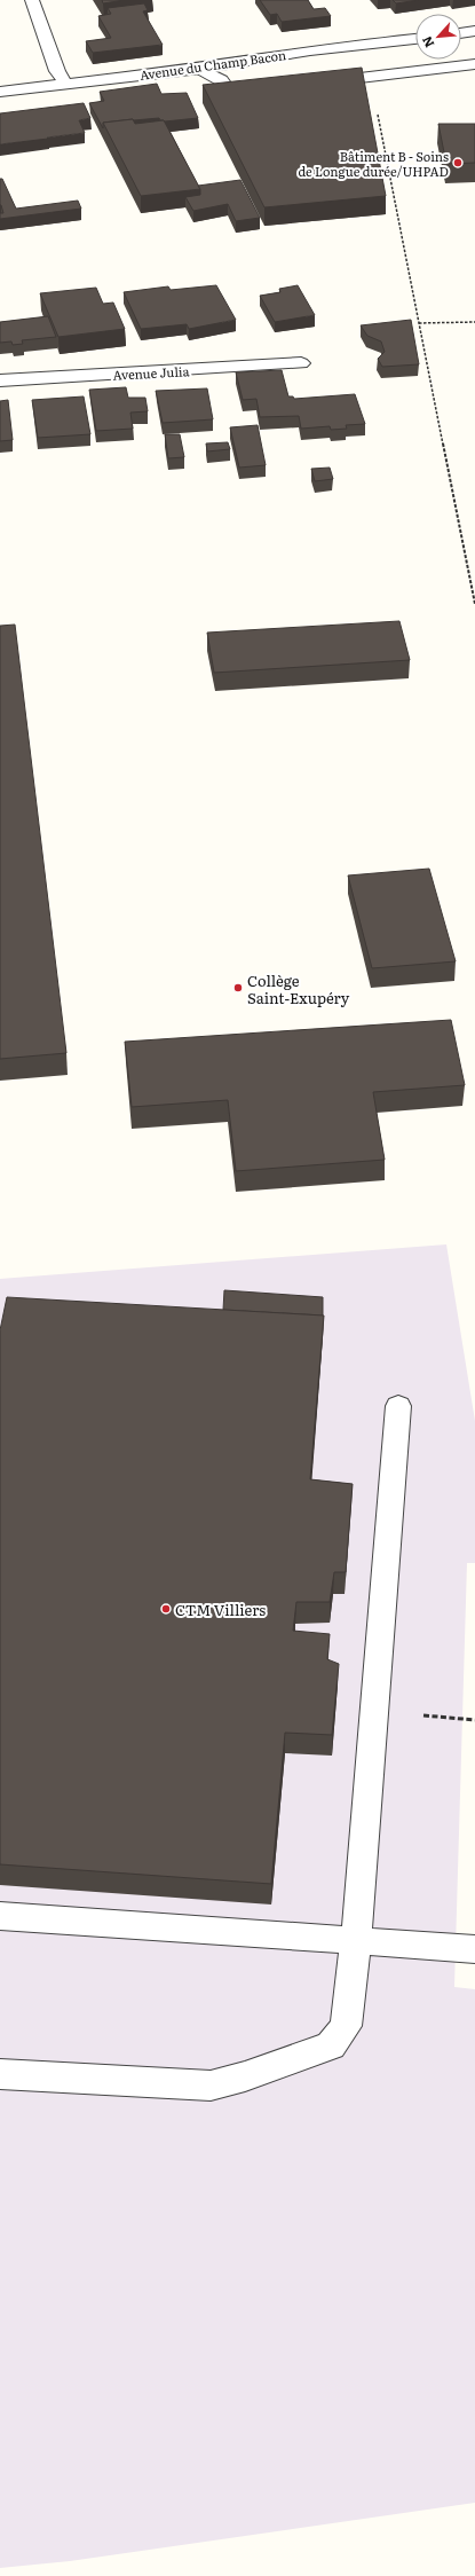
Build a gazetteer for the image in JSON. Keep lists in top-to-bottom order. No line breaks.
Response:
{"streets":{"street":["Avenue du Champ Bacon","Avenue Julia"]},"places":["Bâtiment B - Soins de Longue durée/UHPAD","Collège Saint-Exupéry","CTM Villiers"],"north":"bottom left"}
